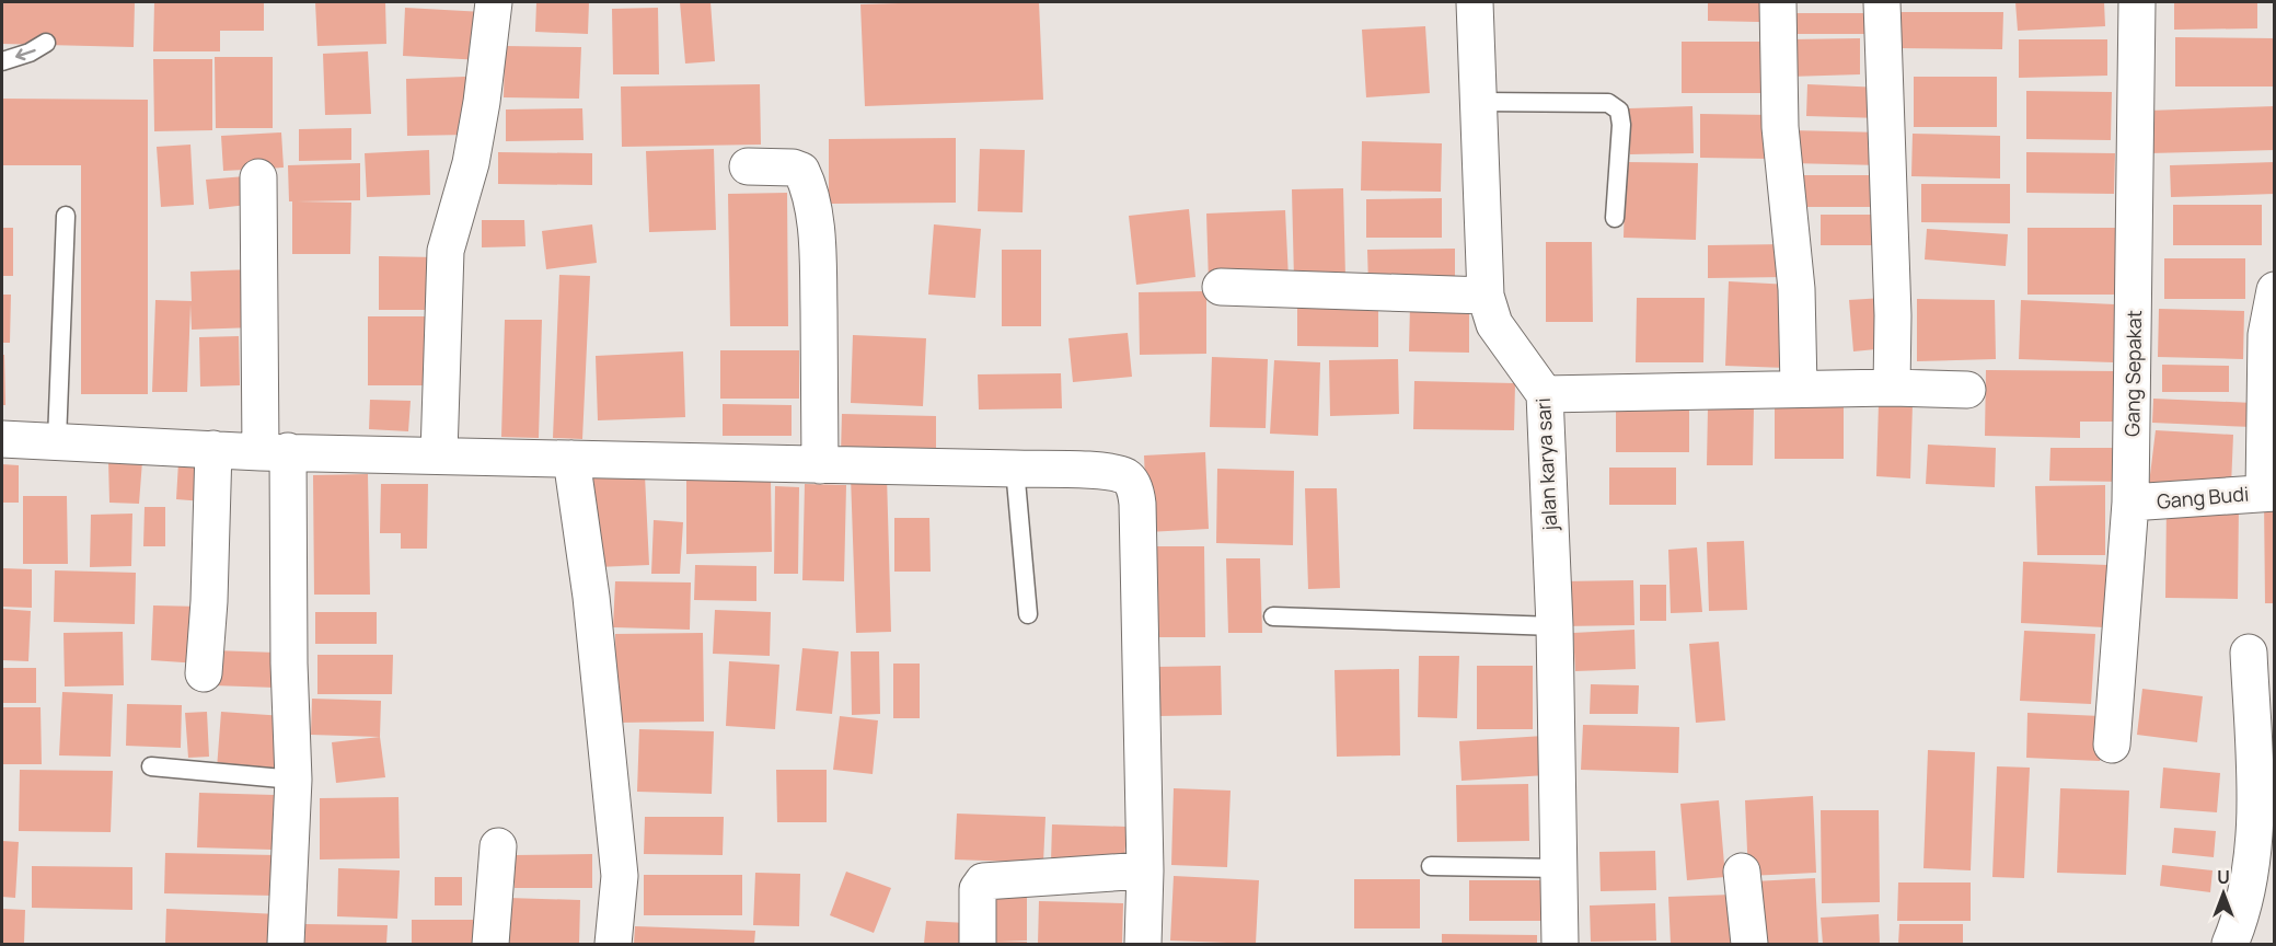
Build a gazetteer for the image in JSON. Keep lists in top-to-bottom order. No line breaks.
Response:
{"streets":{"street":["Gang Sepakat","jalan karya sari","Gang Budi"]},"crossings":[["Gang Sepakat","Gang Budi"]],"north":"top"}
